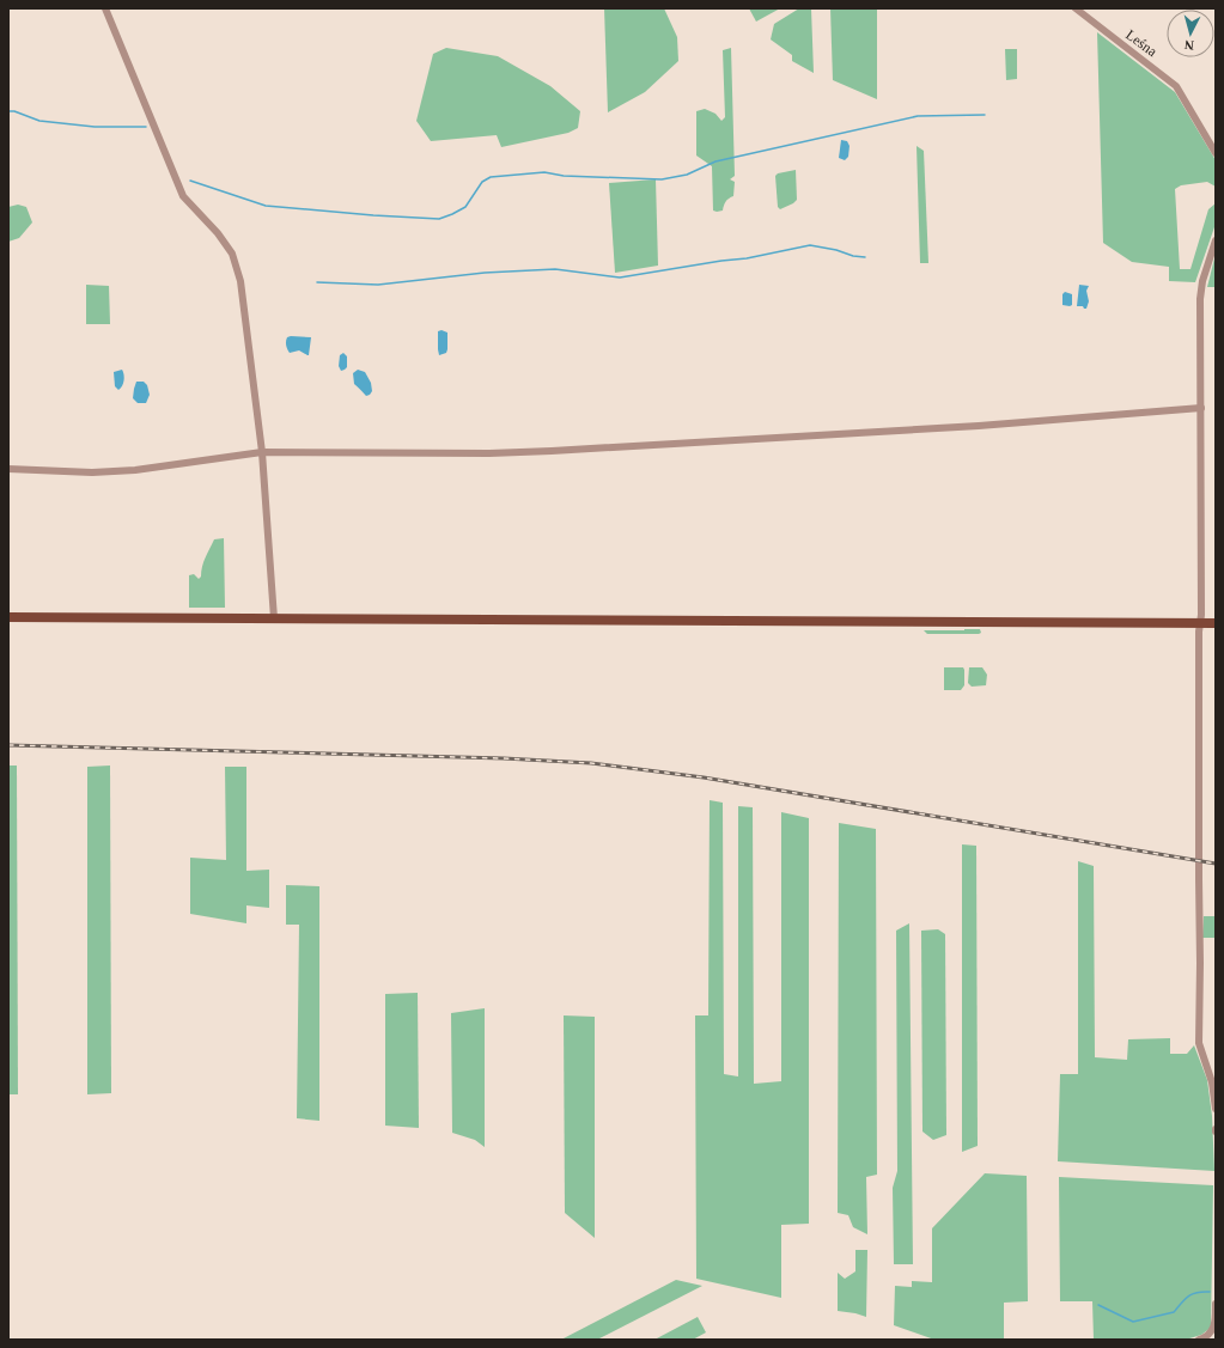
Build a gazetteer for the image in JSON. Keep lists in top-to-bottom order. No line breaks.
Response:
{"streets":{"street":["Leśna"]},"north":"bottom"}
